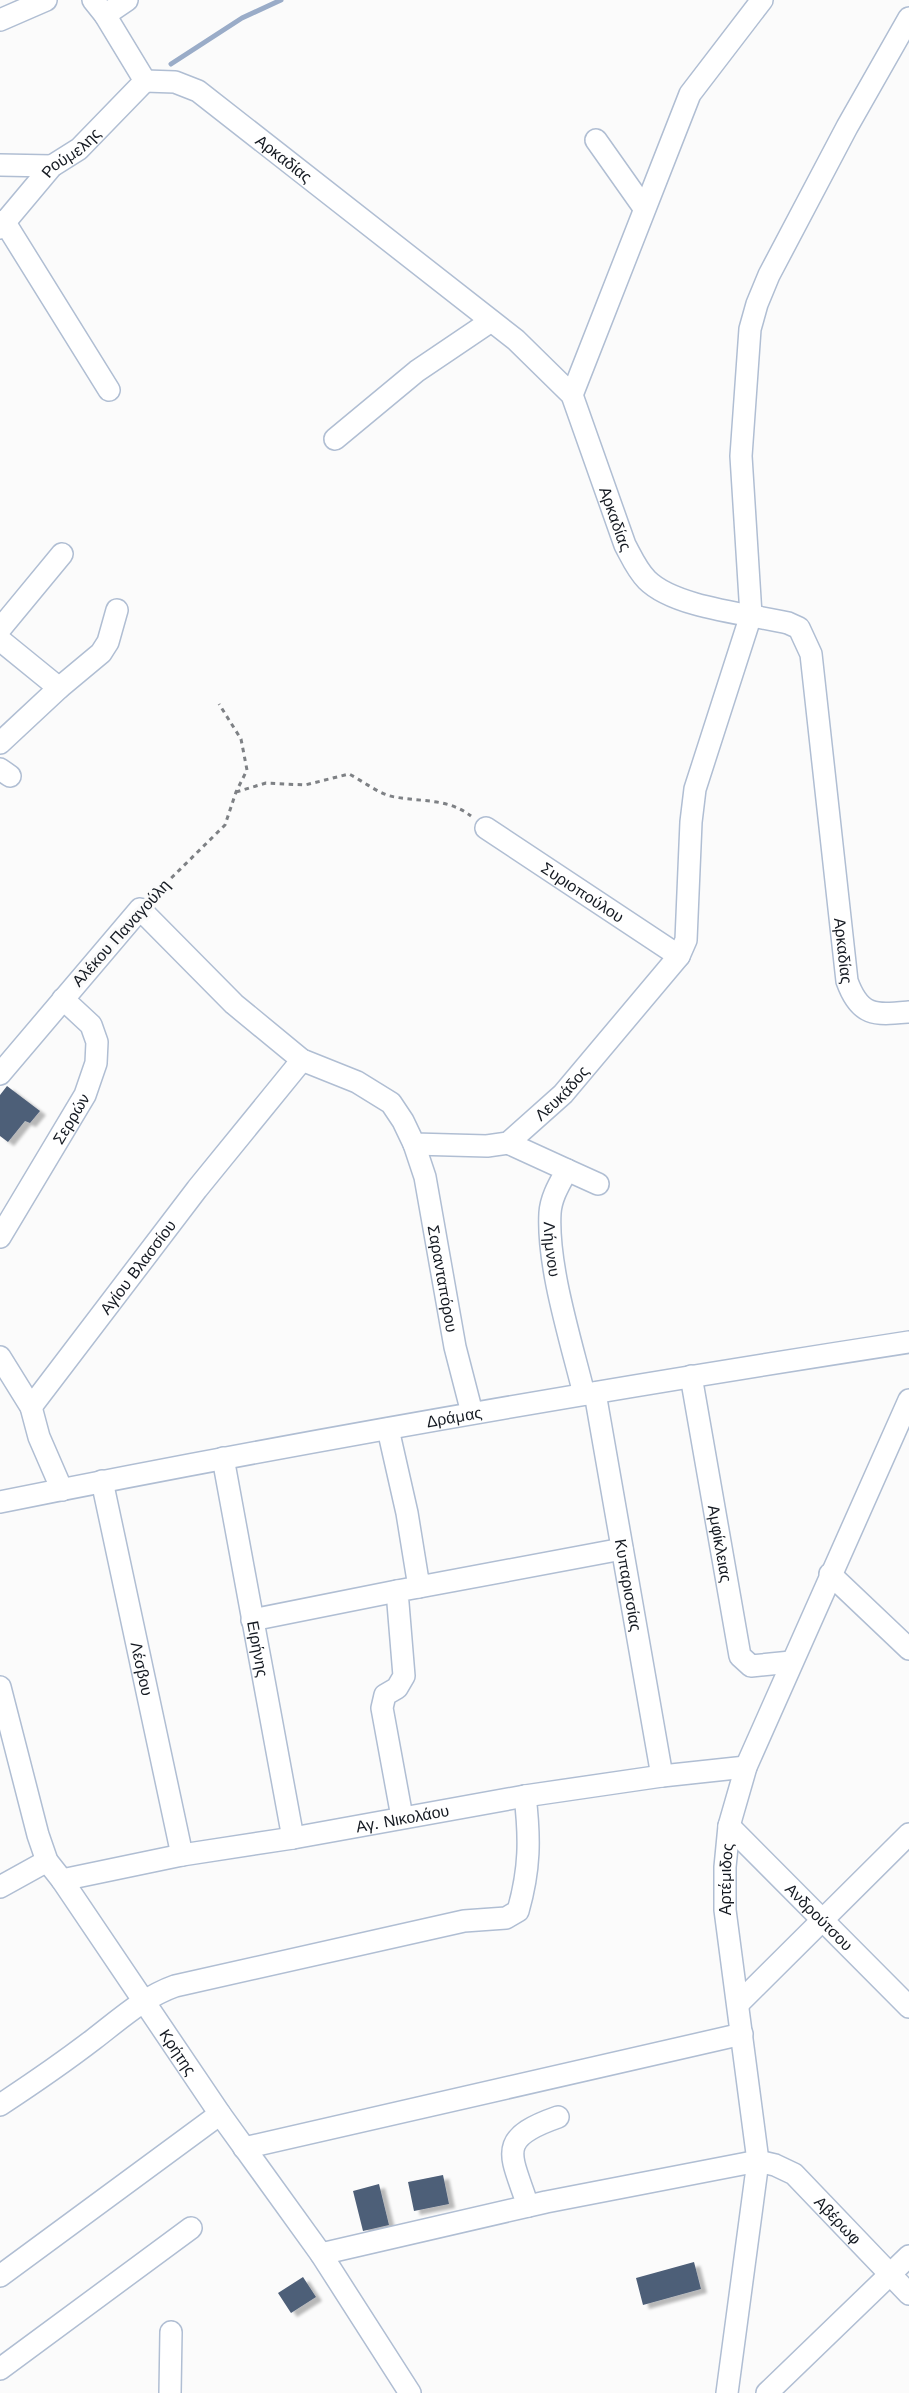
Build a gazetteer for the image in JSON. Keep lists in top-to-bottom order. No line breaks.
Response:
{"streets":{"street":["Ρούμελης","Αρκαδίας","Συριοπούλου","Αλέκου Παναγούλη","Λευκάδος","Σερρών","Λήμνου","Αγίου Βλασσίου","Σαρανταπόρου","Δράμας","Αμφίκλειας","Κυπαρισσίας","Ειρήνης","Λέσβου","Αγ. Νικολάου","Αρτέμιδος","Ανδρούτσου","Κρήτης","Αβέρωφ"]},"crossings":[["Ρούμελης","Αρκαδίας"],["Αρκαδίας","Λευκάδος"],["Συριοπούλου","Λευκάδος"],["Αλέκου Παναγούλη","Σερρών"],["Λήμνου","Δράμας"],["Λήμνου","Κυπαρισσίας"],["Σαρανταπόρου","Δράμας"],["Δράμας","Αμφίκλειας"],["Δράμας","Κυπαρισσίας"],["Δράμας","Ειρήνης"],["Δράμας","Λέσβου"],["Αμφίκλειας","Αρτέμιδος"],["Κυπαρισσίας","Αγ. Νικολάου"],["Ειρήνης","Αγ. Νικολάου"],["Λέσβου","Αγ. Νικολάου"],["Αγ. Νικολάου","Αρτέμιδος"],["Αγ. Νικολάου","Κρήτης"],["Αρτέμιδος","Ανδρούτσου"],["Αρτέμιδος","Αβέρωφ"]]}
